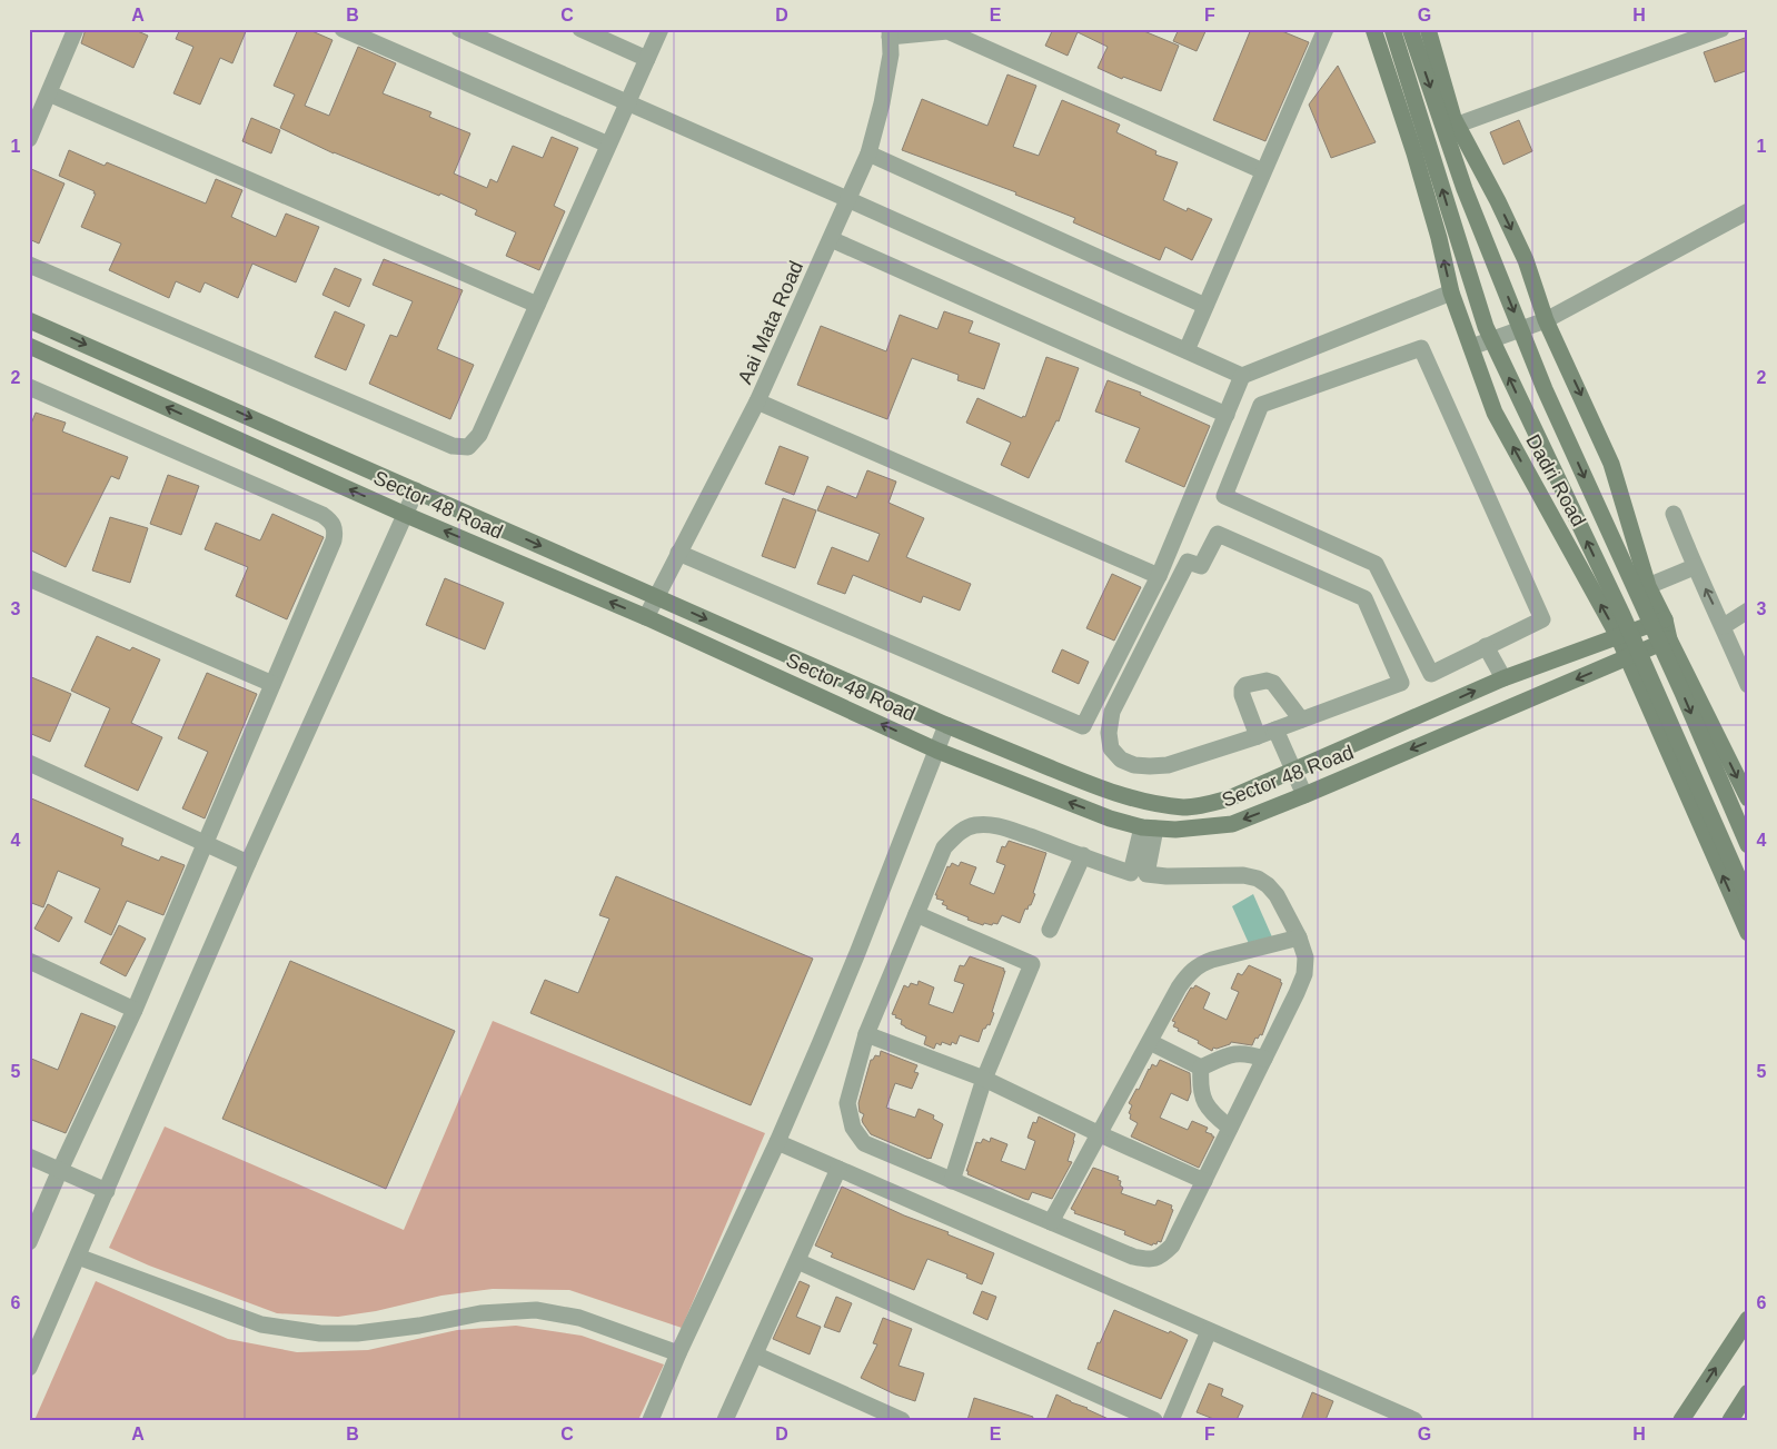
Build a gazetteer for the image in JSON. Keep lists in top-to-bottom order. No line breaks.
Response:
{"streets":{"street":["Aai Mata Road","Dadri Road","Sector 48 Road"]},"crossings":[["Aai Mata Road","Sector 48 Road"],["Dadri Road","Sector 48 Road"]],"grid":{"columns":["A","B","C","D","E","F","G","H"],"rows":["1","2","3","4","5","6"]}}
